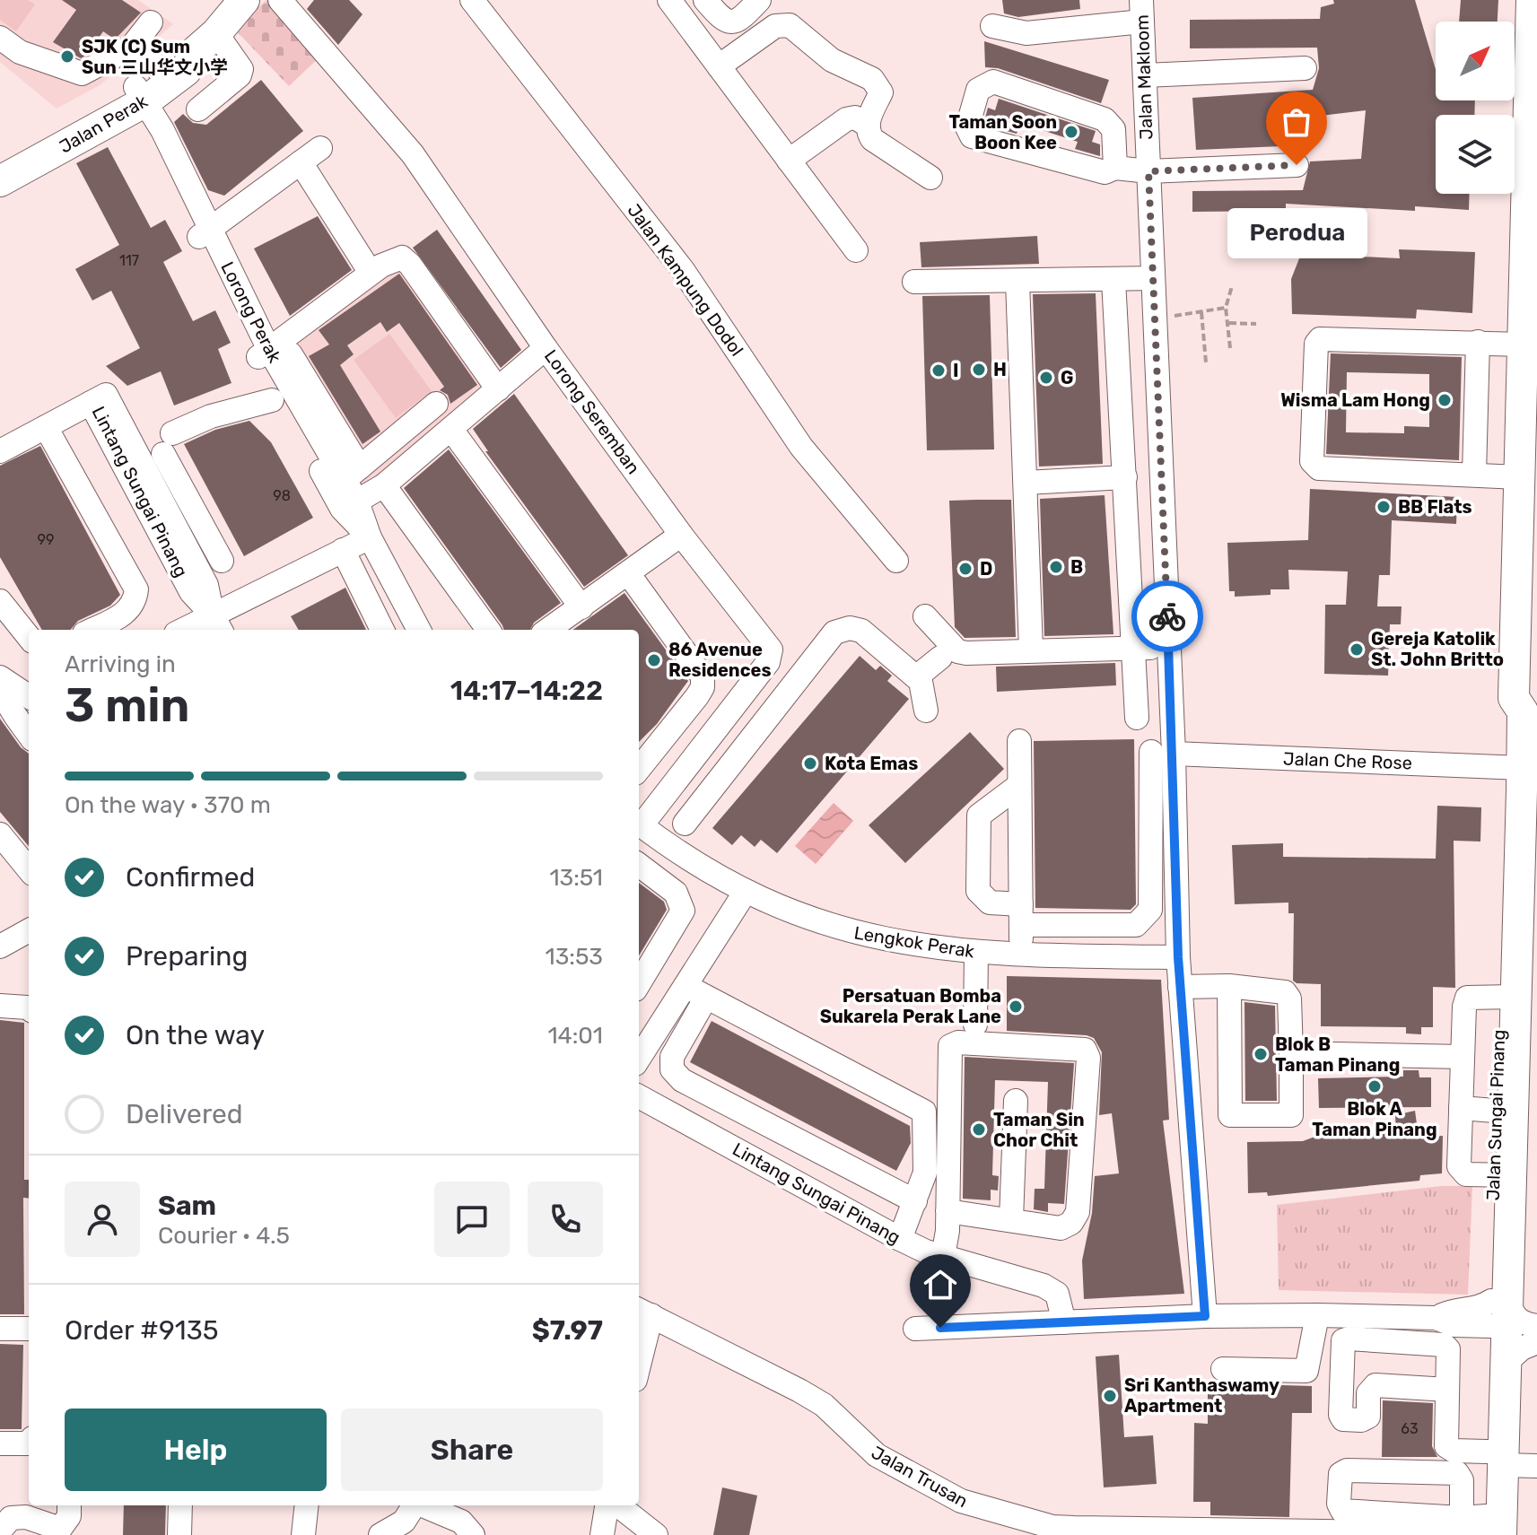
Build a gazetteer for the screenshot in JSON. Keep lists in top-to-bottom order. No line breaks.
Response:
{"streets":{"main road":["Jalan Perak","Jalan Sungai Pinang"],"street":["Jalan Makloom","Jalan Kampung Dodol","Lorong Perak","Lorong Seremban","Lintang Sungai Pinang","Jalan Che Rose","Lengkok Perak","Jalan Trusan"]},"crossings":[["Jalan Makloom","Jalan Che Rose"],["Jalan Makloom","Lengkok Perak"],["Jalan Perak","Lorong Perak"],["Jalan Che Rose","Jalan Sungai Pinang"],["Jalan Sungai Pinang","Jalan Trusan"]],"places":["SJK (C) Sum Sun 三山华文小学","Taman Soon Boon Kee","Perodua","H","I","G","Wisma Lam Hong","BB Flats","B","D","Gereja Katolik St. John Britto","86 Avenue Residences","Kota Emas","Persatuan Bomba Sukarela Perak Lane","Blok B Taman Pinang","Blok A Taman Pinang","Taman Sin Chor Chit","Sri Kanthaswamy Apartment"],"house_numbers":["117","98","99","63"],"north":"top right","page":{"bubble":"Perodua","heading":["3 min","Arriving in","14:17–14:22"],"panel":["Sam","Courier · 4.5","Order #9135","$7.97"],"bar":"On the way · 370 m","list":[["Confirmed","13:51"],["Preparing","13:53"],["On the way","14:01"],"Delivered"],"buttons":["Help","Share"]}}
